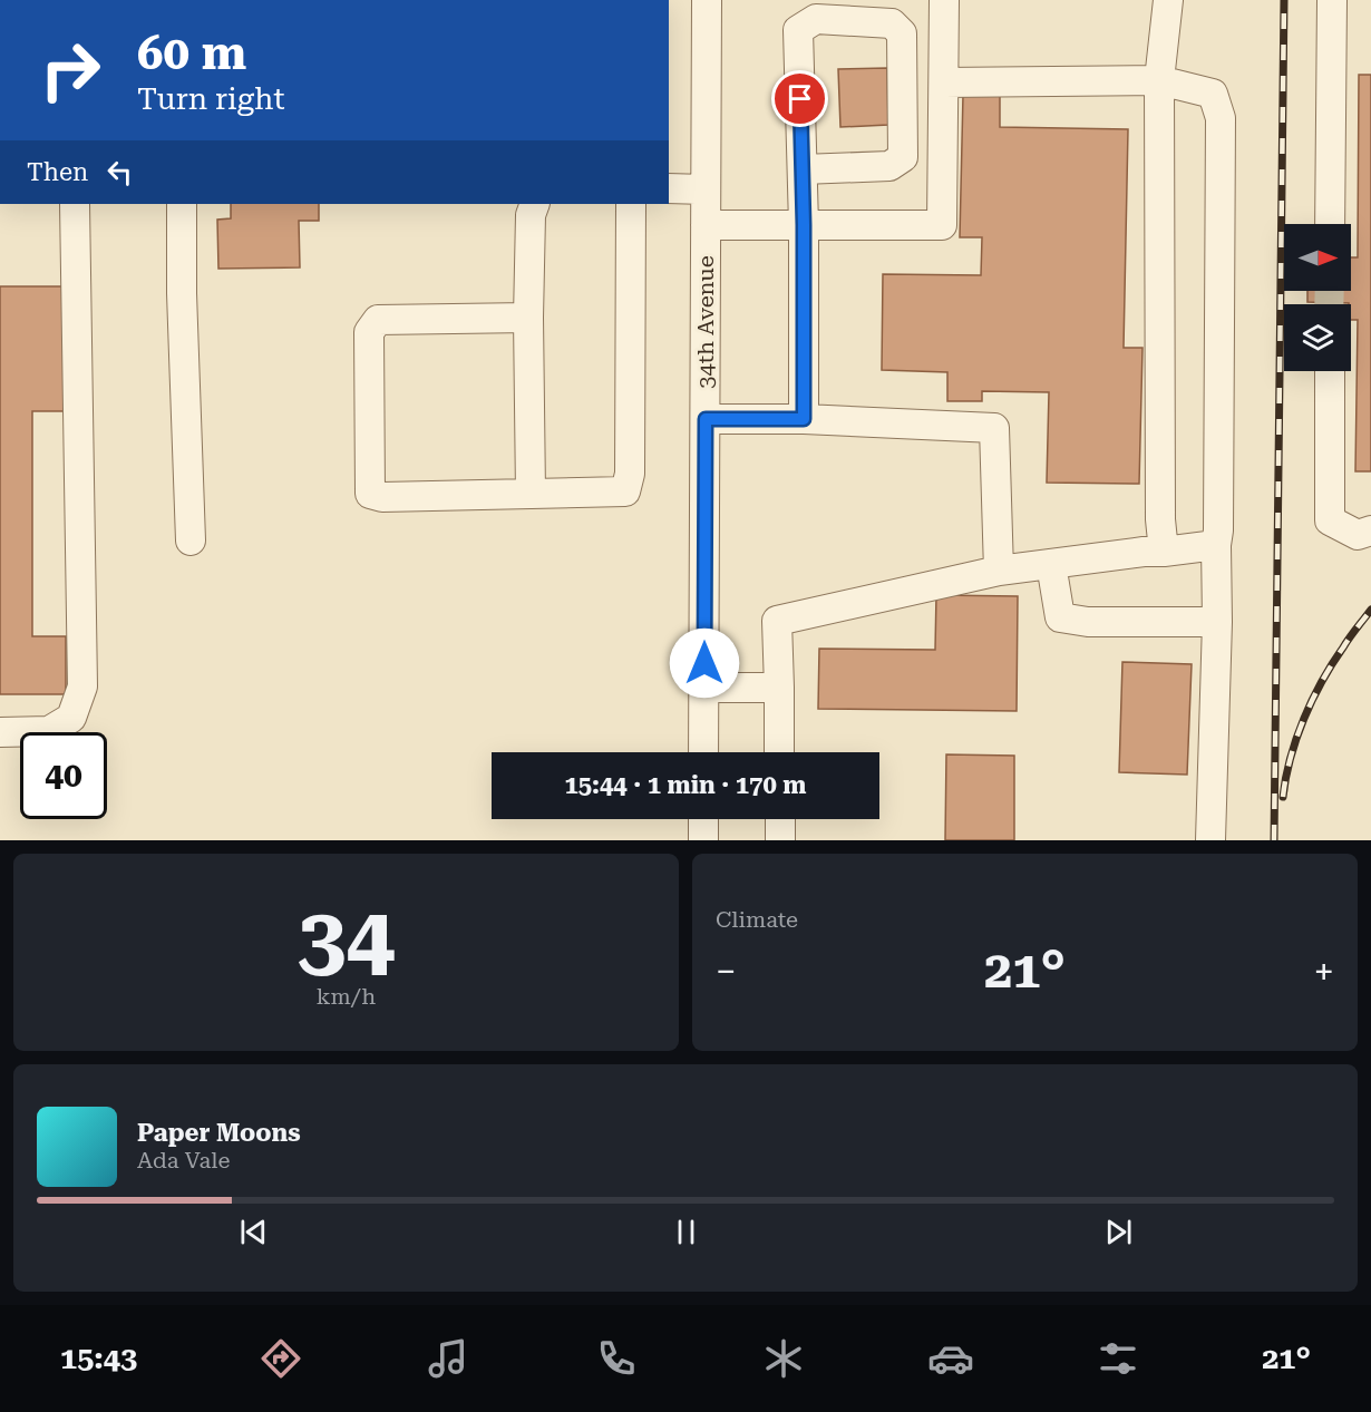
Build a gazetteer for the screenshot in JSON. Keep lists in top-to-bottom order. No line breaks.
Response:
{"streets":{"street":["34th Avenue"]},"north":"right","page":{"turn":["60 m","Turn right"],"then":"Then","limit":"40","trip":"15:44 · 1 min · 170 m","tile":[["34","km/h"],"Climate"],"heat":["−","21°","+"],"song":["Paper Moons","Ada Vale"],"tabs":["15:43","21°"]}}
